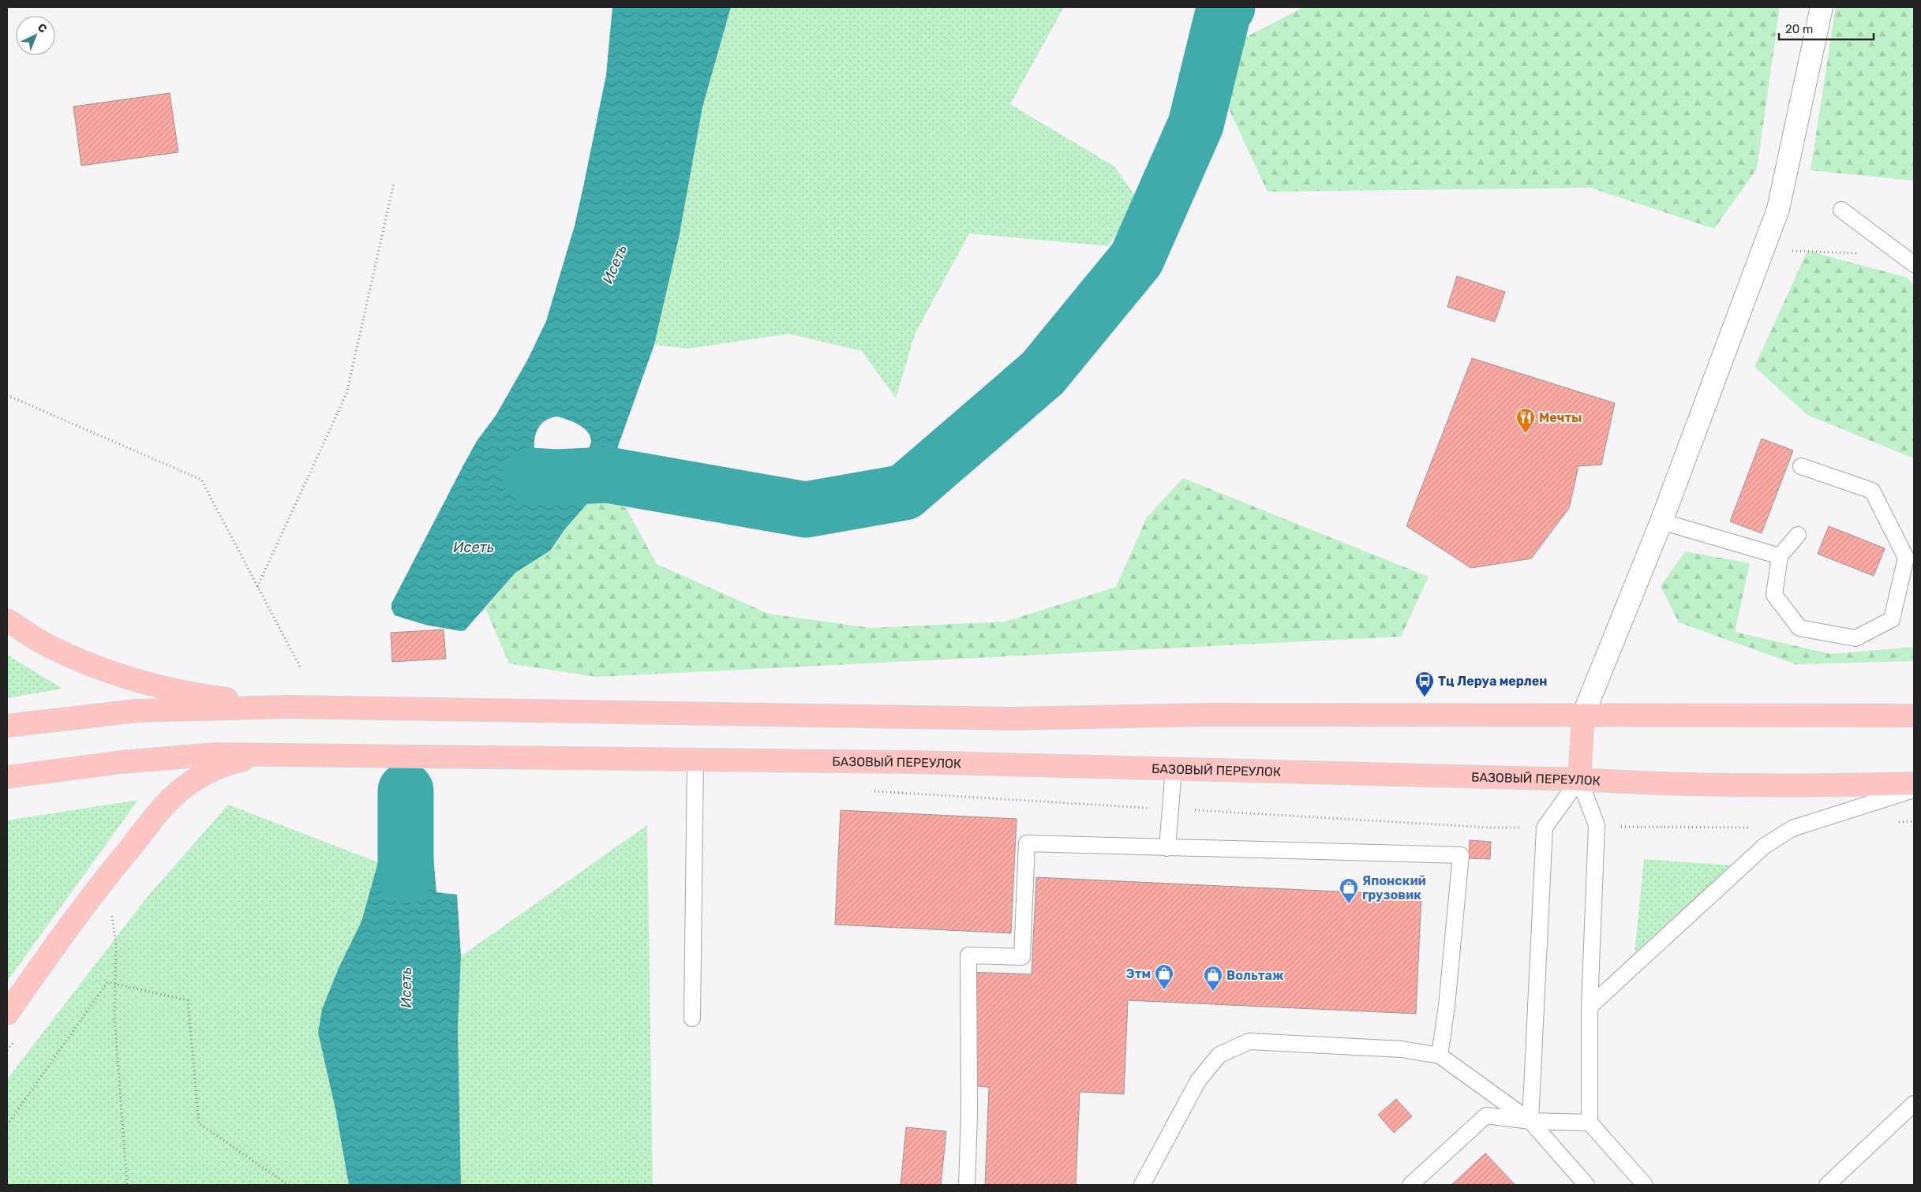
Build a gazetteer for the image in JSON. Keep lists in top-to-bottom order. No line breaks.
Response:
{"streets":{"main road":["БАЗОВЫЙ ПЕРЕУЛОК"]},"water":["Исеть"],"places":{"restaurant":["Мечты"],"bus stop":["Тц Леруа мерлен"],"shop":["Японский грузовик","Этм","Вольтаж"]},"scale_bar":"20 m","north":"top right"}
